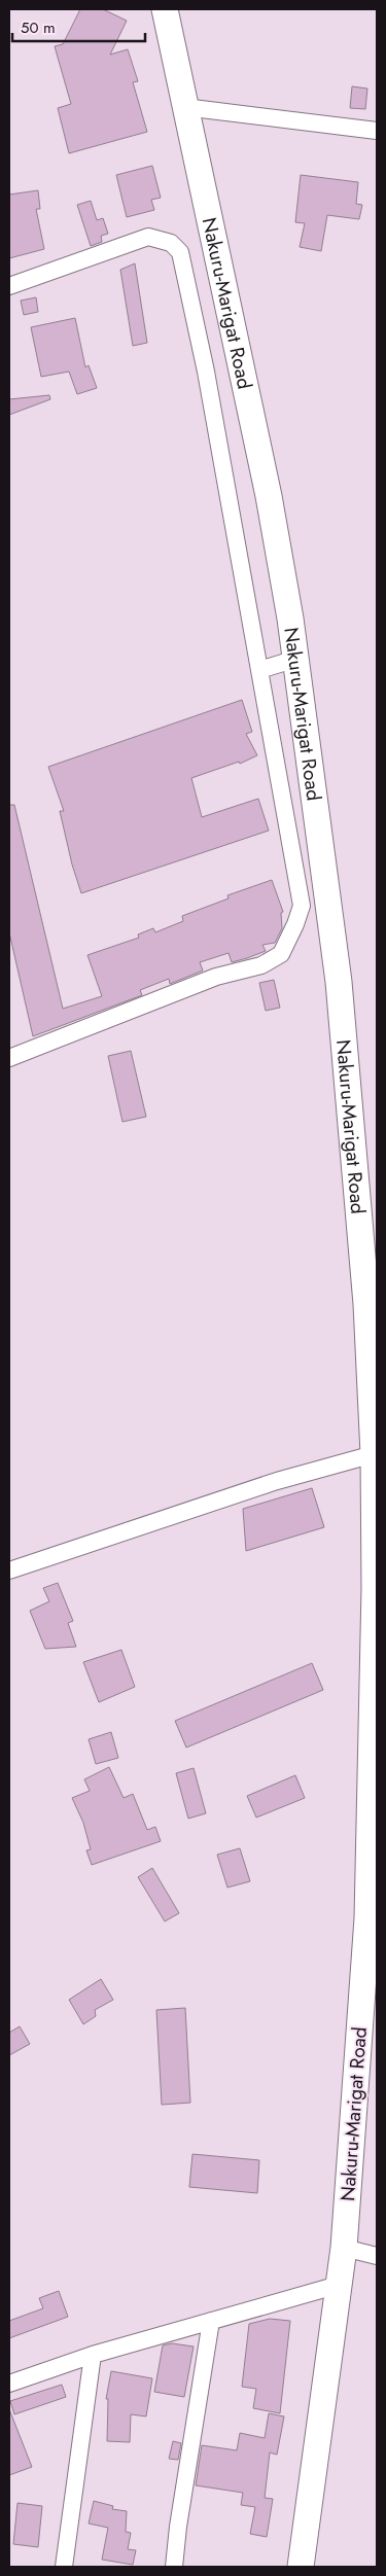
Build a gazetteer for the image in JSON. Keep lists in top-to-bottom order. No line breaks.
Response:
{"streets":{"main road":["Nakuru-Marigat Road"]},"scale_bar":"50 m"}
